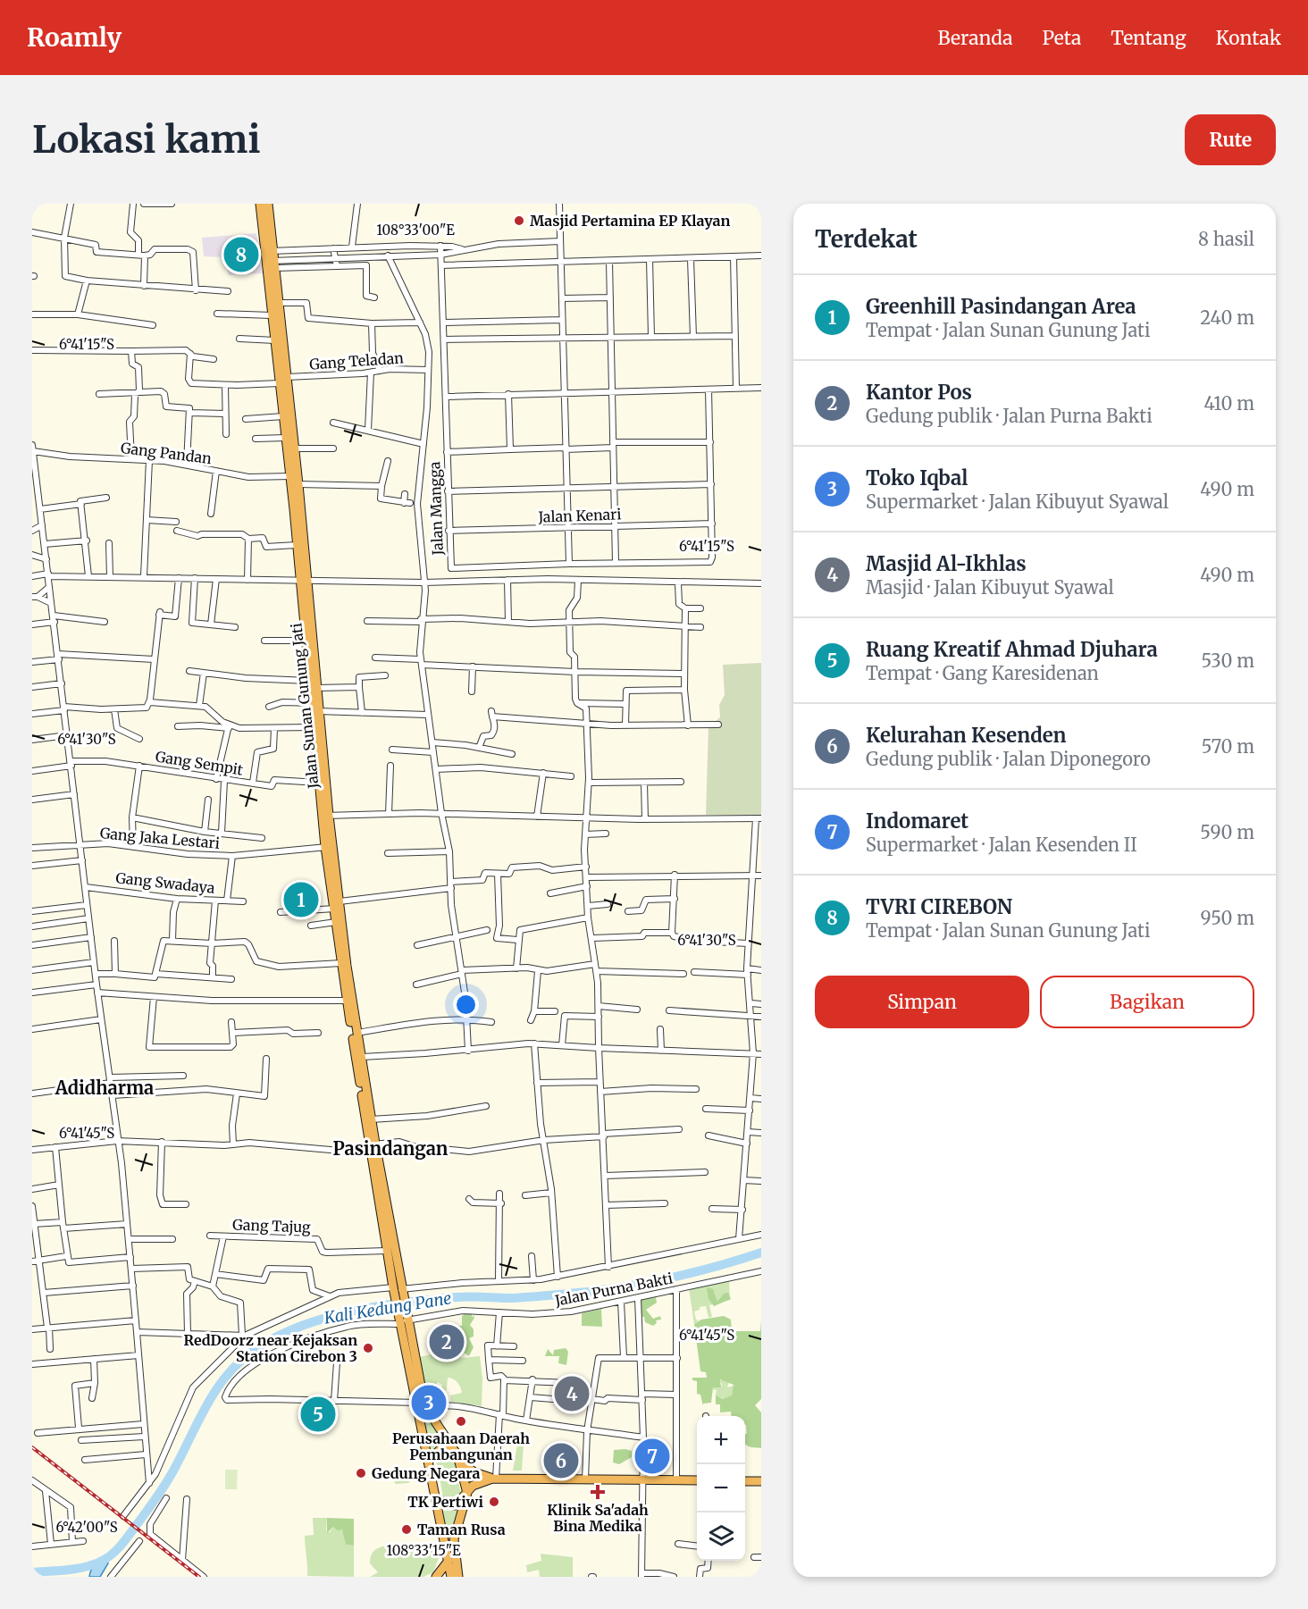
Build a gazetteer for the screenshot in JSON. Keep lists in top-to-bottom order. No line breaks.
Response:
{"streets":{"highway":["Jalan Sunan Gunung Jati"],"street":["Gang Teladan","Gang Pandan","Jalan Mangga","Jalan Kenari","Gang Sempit","Gang Jaka Lestari","Gang Swadaya","Gang Tajug","Jalan Purna Bakti"]},"crossings":[["Jalan Mangga","Jalan Kenari"]],"districts":["Adidharma","Pasindangan"],"water":["Kali Kedung Pane"],"places":{"other":["Masjid Pertamina EP Klayan","RedDoorz near Kejaksan Station Cirebon 3","Perusahaan Daerah Pembangunan","Gedung Negara","TK Pertiwi","Taman Rusa"],"health":["Klinik Sa'adah Bina Medika"]},"page":{"header":"Roamly","nav":["Beranda","Peta","Tentang","Kontak"],"buttons":["Rute",["Simpan","Bagikan"]],"title":"Lokasi kami","heading":["Terdekat","8 hasil"],"pins":["8","1","2","4","3","5","7","6"],"list":[{"mark":"1","name":"Greenhill Pasindangan Area","note":"Tempat · Jalan Sunan Gunung Jati","value":"240 m"},{"mark":"2","name":"Kantor Pos","note":"Gedung publik · Jalan Purna Bakti","value":"410 m"},{"mark":"3","name":"Toko Iqbal","note":"Supermarket · Jalan Kibuyut Syawal","value":"490 m"},{"mark":"4","name":"Masjid Al-Ikhlas","note":"Masjid · Jalan Kibuyut Syawal","value":"490 m"},{"mark":"5","name":"Ruang Kreatif Ahmad Djuhara","note":"Tempat · Gang Karesidenan","value":"530 m"},{"mark":"6","name":"Kelurahan Kesenden","note":"Gedung publik · Jalan Diponegoro","value":"570 m"},{"mark":"7","name":"Indomaret","note":"Supermarket · Jalan Kesenden II","value":"590 m"},{"mark":"8","name":"TVRI CIREBON","note":"Tempat · Jalan Sunan Gunung Jati","value":"950 m"}],"map_buttons":["+","−"]},"coordinates":["108°33'00\"E","6°41'15\"S","6°41'30\"S","6°41'45\"S","6°42'00\"S","108°33'15\"E"]}
